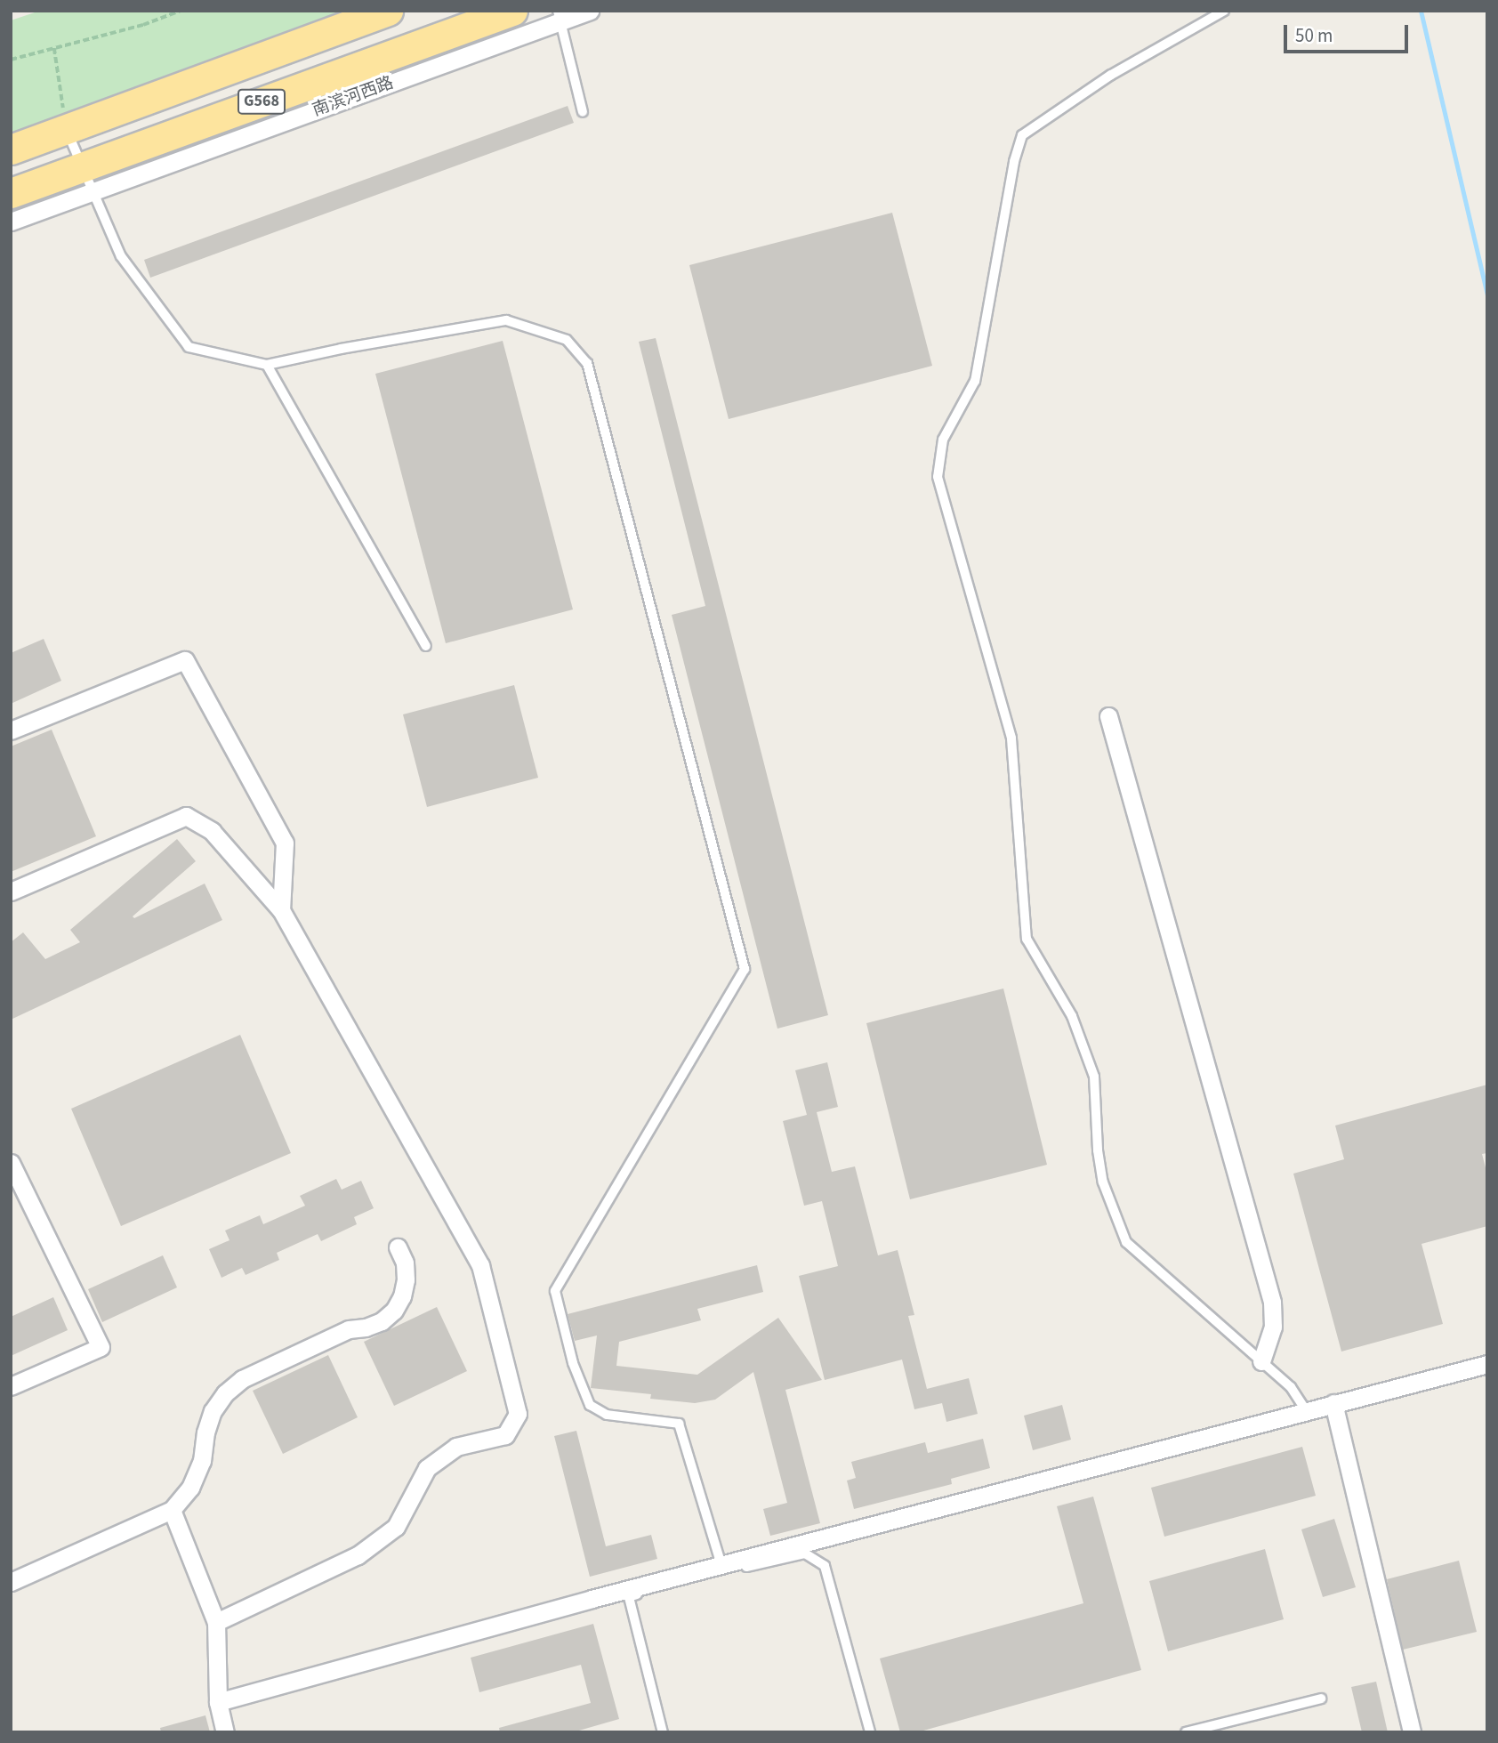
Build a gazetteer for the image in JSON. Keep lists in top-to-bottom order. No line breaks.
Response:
{"streets":{"highway":["南滨河西路","G568"]},"scale_bar":"50 m"}
